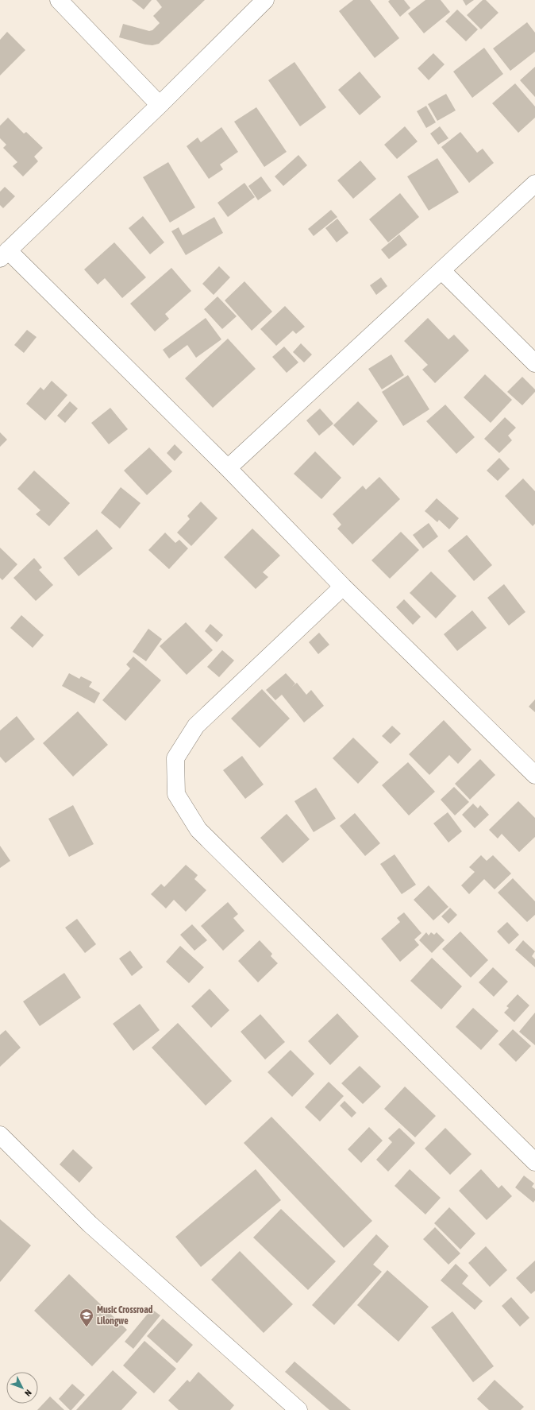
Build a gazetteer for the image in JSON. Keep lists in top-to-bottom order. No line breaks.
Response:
{"places":{"school or university":["Music Crossroad Lilongwe"]},"north":"bottom right"}
